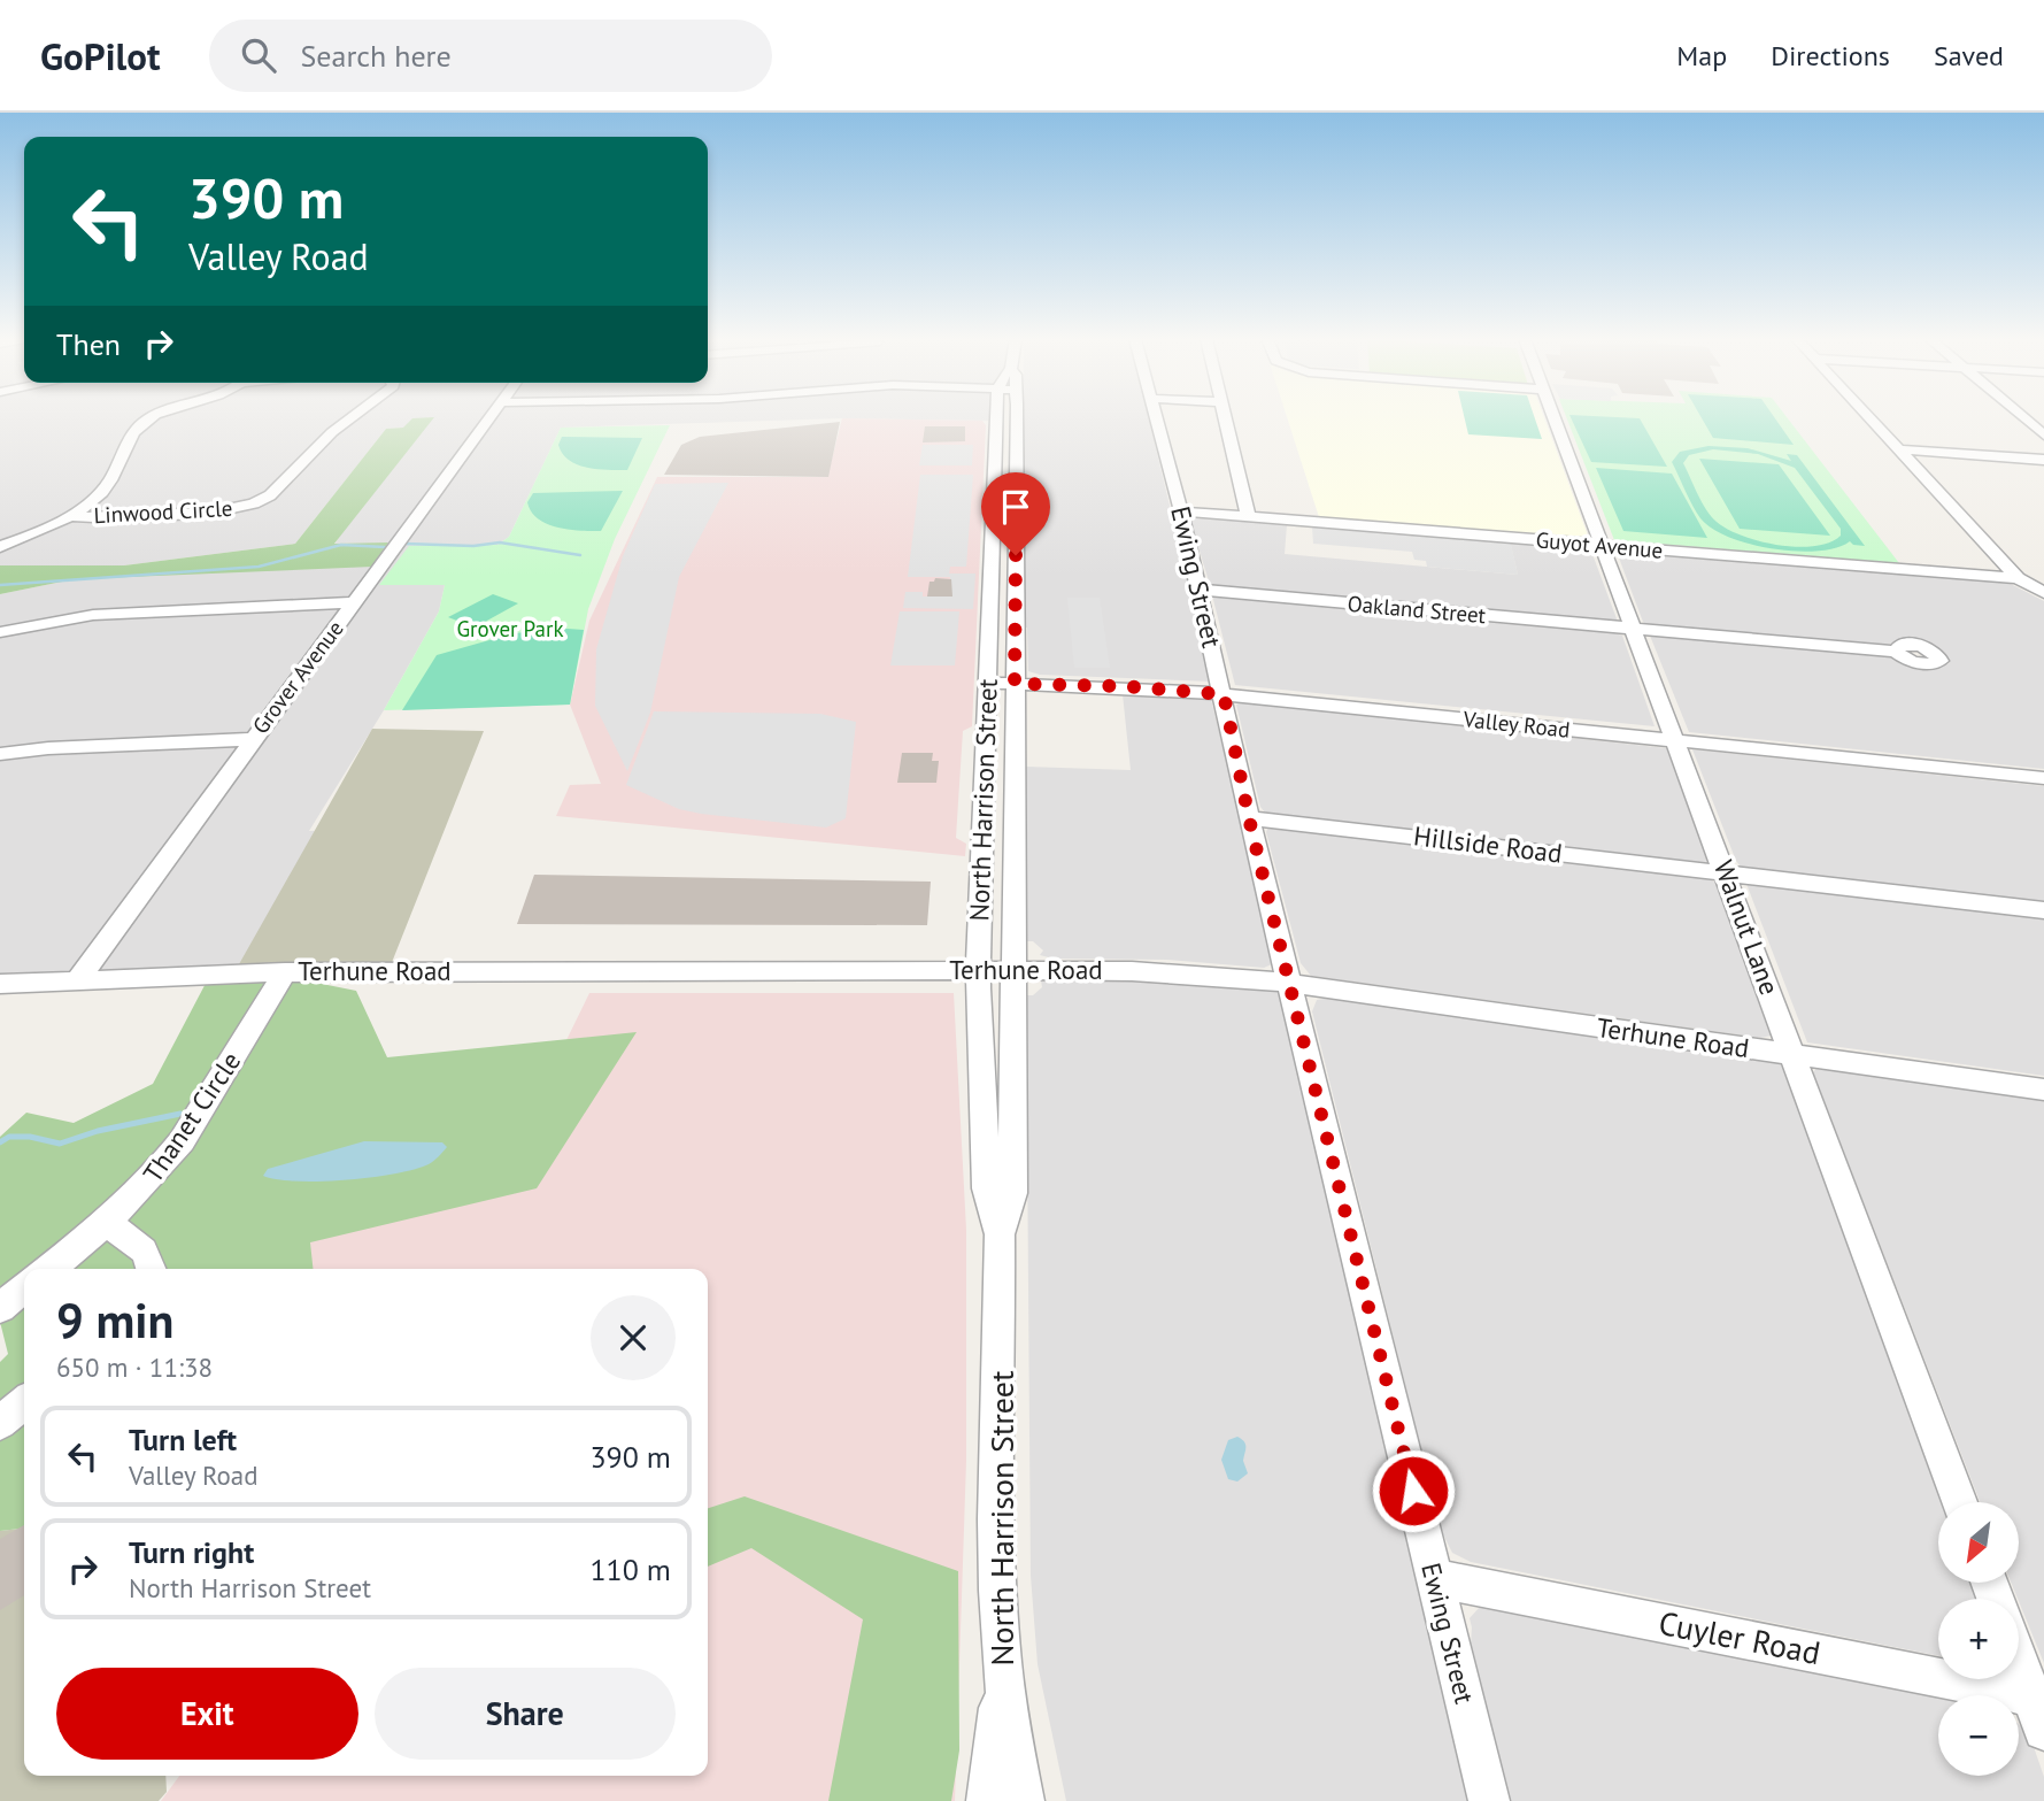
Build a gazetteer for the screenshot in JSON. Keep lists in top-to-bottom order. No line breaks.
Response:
{"streets":{"street":["Linwood Circle","Guyot Avenue","Ewing Street","Oakland Street","Grover Avenue","Valley Road","North Harrison Street","Hillside Road","Walnut Lane","Terhune Road","Thanet Circle","Cuyler Road"]},"crossings":[["Guyot Avenue","Ewing Street"],["Guyot Avenue","Walnut Lane"],["Ewing Street","Oakland Street"],["Ewing Street","Valley Road"],["Ewing Street","Hillside Road"],["Ewing Street","Terhune Road"],["Ewing Street","Cuyler Road"],["Oakland Street","Walnut Lane"],["Grover Avenue","Terhune Road"],["Valley Road","North Harrison Street"],["Valley Road","Walnut Lane"],["North Harrison Street","Terhune Road"],["Hillside Road","Walnut Lane"],["Walnut Lane","Terhune Road"],["Terhune Road","Thanet Circle"]],"parks":["Grover Park"],"north":"bottom left","page":{"header":"GoPilot","search":"Search here","nav":["Map","Directions","Saved"],"turn":["390 m","Valley Road"],"then":"Then","heading":["9 min","650 m · 11:38"],"list":[{"name":"Turn left","note":"Valley Road","value":"390 m"},{"name":"Turn right","note":"North Harrison Street","value":"110 m"}],"map_buttons":["+","−"],"buttons":["Exit","Share"]}}
